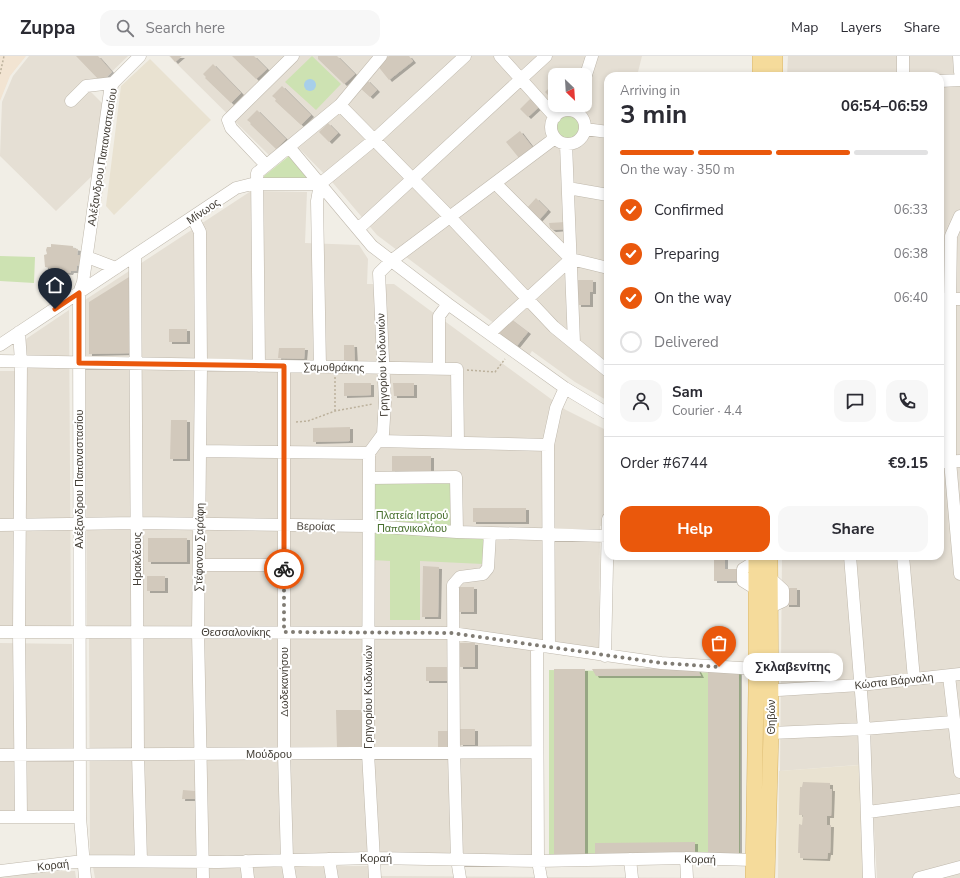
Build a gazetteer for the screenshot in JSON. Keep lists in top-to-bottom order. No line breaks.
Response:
{"streets":{"main road":["Θηβών"],"street":["Αλέξανδρου Παπαναστασίου","Μίνωος","Γρηγορίου Κυδωνιών","Σαμοθράκης","Βεροίας","Στέφανου Σαράφη","Ηρακλέους","Θεσσαλονίκης","Κώστα Βάρναλη","Δωδεκανήσου","Μούδρου","Κοραή"]},"crossings":[["Αλέξανδρου Παπαναστασίου","Μίνωος"],["Αλέξανδρου Παπαναστασίου","Σαμοθράκης"],["Αλέξανδρου Παπαναστασίου","Βεροίας"],["Αλέξανδρου Παπαναστασίου","Θεσσαλονίκης"],["Αλέξανδρου Παπαναστασίου","Μούδρου"],["Αλέξανδρου Παπαναστασίου","Κοραή"],["Μίνωος","Στέφανου Σαράφη"],["Μίνωος","Ηρακλέους"],["Γρηγορίου Κυδωνιών","Σαμοθράκης"],["Γρηγορίου Κυδωνιών","Βεροίας"],["Γρηγορίου Κυδωνιών","Θεσσαλονίκης"],["Γρηγορίου Κυδωνιών","Μούδρου"],["Γρηγορίου Κυδωνιών","Κοραή"],["Σαμοθράκης","Στέφανου Σαράφη"],["Σαμοθράκης","Ηρακλέους"],["Σαμοθράκης","Δωδεκανήσου"],["Βεροίας","Στέφανου Σαράφη"],["Βεροίας","Ηρακλέους"],["Βεροίας","Δωδεκανήσου"],["Στέφανου Σαράφη","Θεσσαλονίκης"],["Στέφανου Σαράφη","Μούδρου"],["Στέφανου Σαράφη","Κοραή"],["Ηρακλέους","Θεσσαλονίκης"],["Ηρακλέους","Μούδρου"],["Ηρακλέους","Κοραή"],["Θεσσαλονίκης","Δωδεκανήσου"],["Θεσσαλονίκης","Θηβών"],["Κώστα Βάρναλη","Θηβών"],["Δωδεκανήσου","Μούδρου"],["Δωδεκανήσου","Κοραή"],["Θηβών","Κοραή"]],"parks":["Πλατεία Ιατρού Παπανικολάου"],"places":["Σκλαβενίτης"],"north":"bottom right","page":{"header":"Zuppa","search":"Search here","nav":["Map","Layers","Share"],"heading":["3 min","Arriving in","06:54–06:59"],"panel":["Sam","Courier · 4.4","Order #6744","€9.15"],"bar":"On the way · 350 m","list":[["Confirmed","06:33"],["Preparing","06:38"],["On the way","06:40"],"Delivered"],"buttons":["Help","Share"],"bubble":"Σκλαβενίτης"}}
